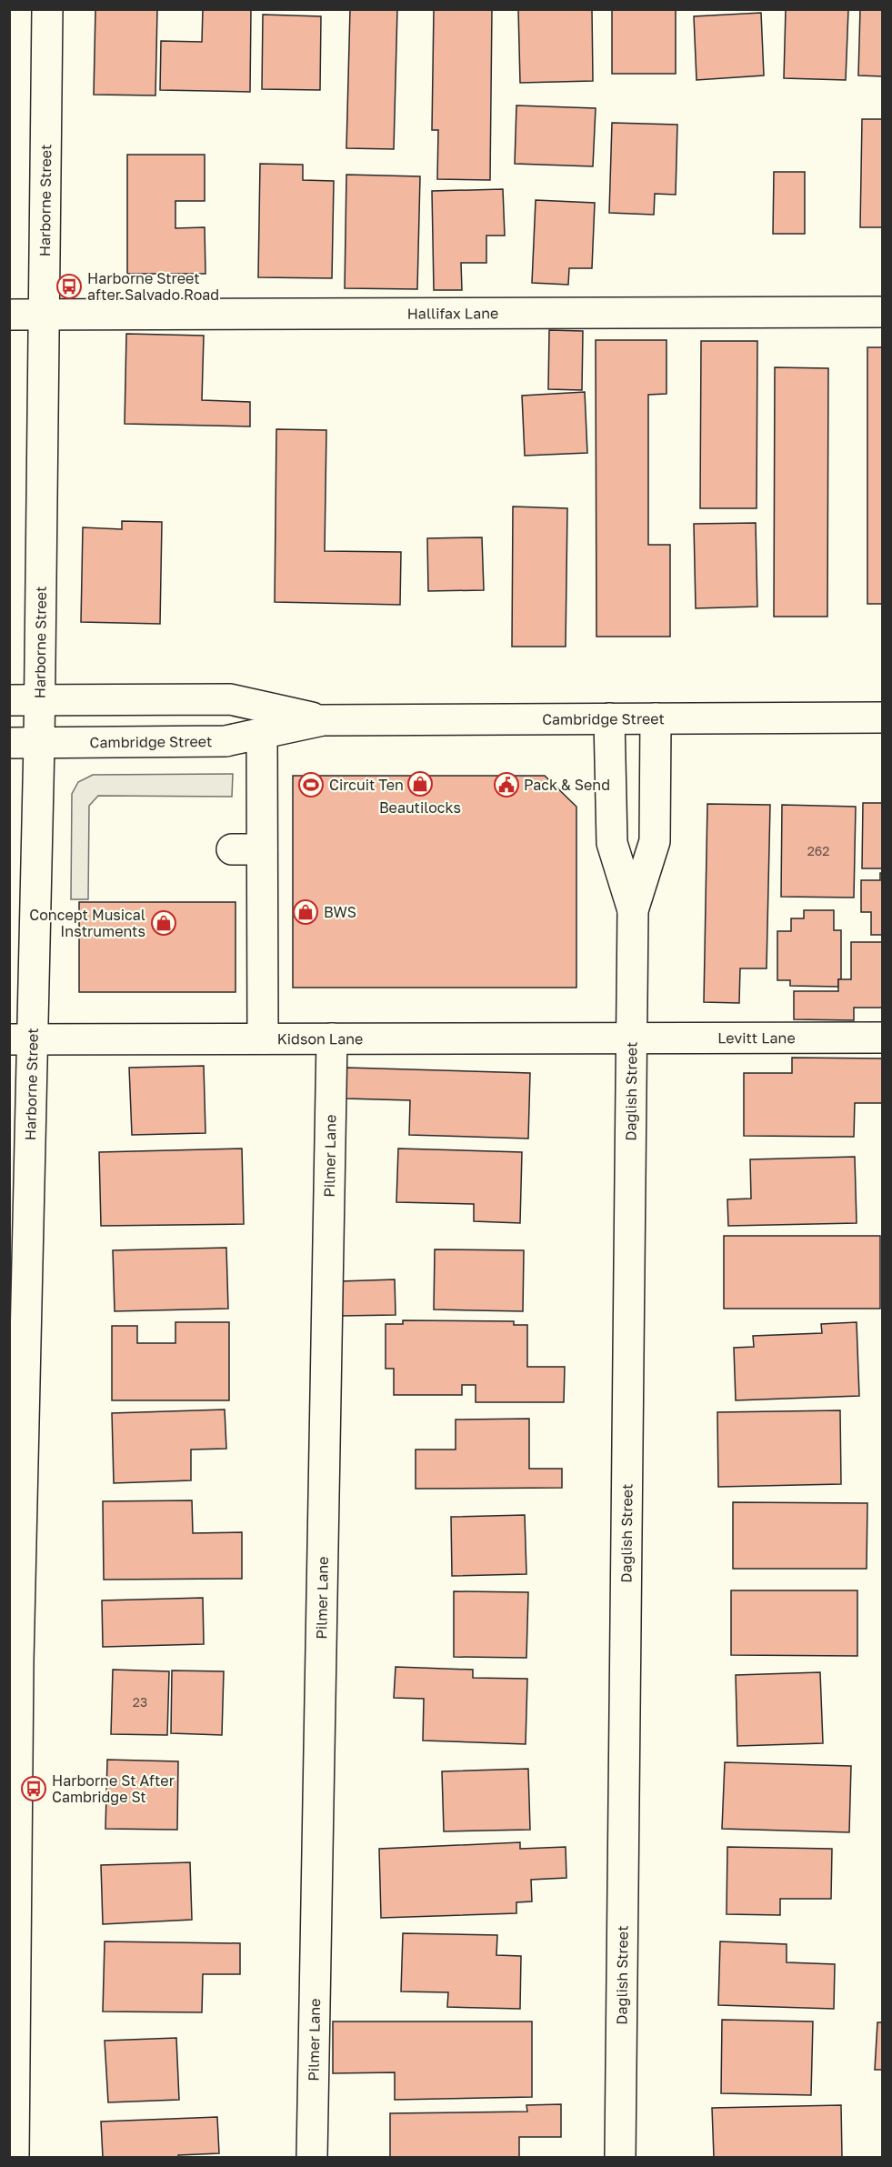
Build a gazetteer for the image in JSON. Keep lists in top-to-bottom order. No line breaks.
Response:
{"streets":{"main road":["Harborne Street","Hallifax Lane","Cambridge Street","Levitt Lane","Kidson Lane","Daglish Street","Pilmer Lane"]},"crossings":[["Harborne Street","Hallifax Lane"],["Harborne Street","Cambridge Street"],["Harborne Street","Kidson Lane"],["Cambridge Street","Daglish Street"],["Levitt Lane","Kidson Lane"],["Levitt Lane","Daglish Street"],["Kidson Lane","Daglish Street"],["Kidson Lane","Pilmer Lane"]],"places":{"bus stop":["Harborne Street after Salvado Road","Harborne St After Cambridge St"],"shop":["Beautilocks","BWS","Concept Musical Instruments"],"sports":["Circuit Ten"],"public building":["Pack & Send"]},"house_numbers":["262","23"]}
